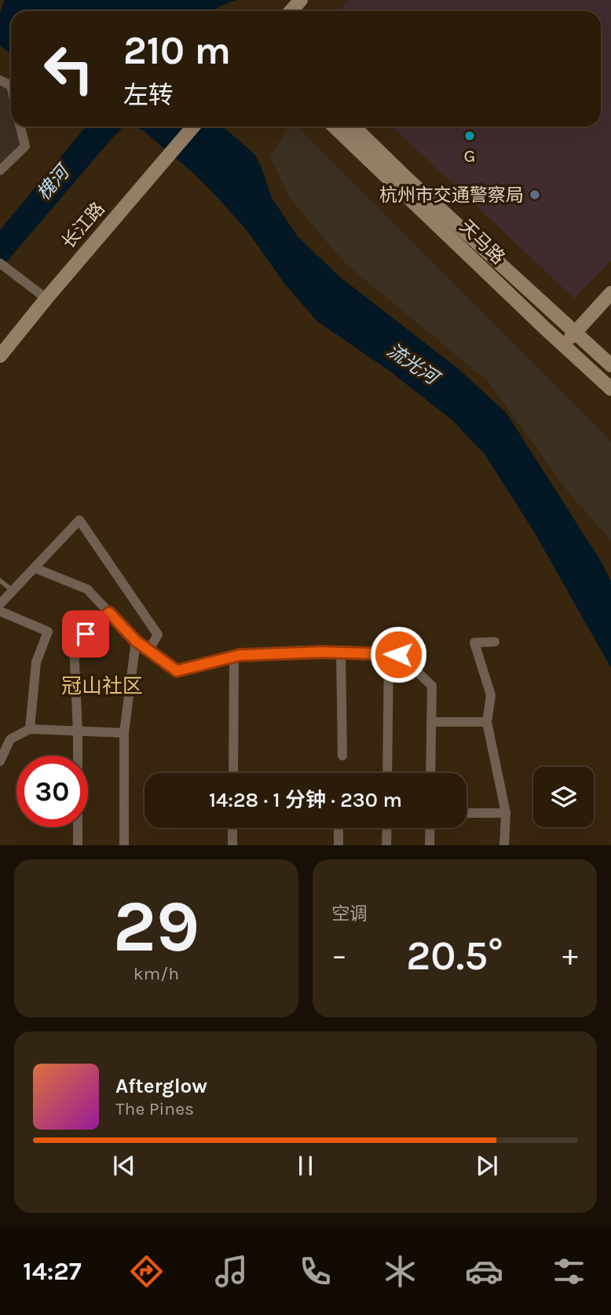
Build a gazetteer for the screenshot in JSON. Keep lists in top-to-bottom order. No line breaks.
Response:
{"streets":{"main road":["长江路","天马路"]},"districts":["冠山社区"],"water":["槐河","流光河"],"places":["G","杭州市交通警察局"],"page":{"turn":["210 m","左转"],"limit":"30","trip":"14:28 · 1 分钟 · 230 m","tile":[["29","km/h"],"空调"],"heat":["−","20.5°","+"],"song":["Afterglow","The Pines"],"tabs":"14:27"}}
